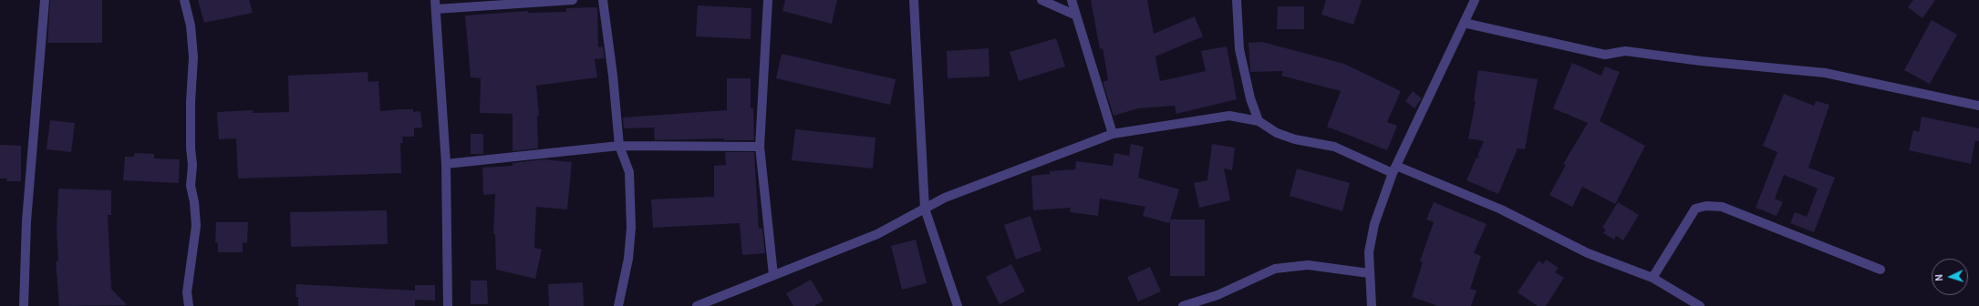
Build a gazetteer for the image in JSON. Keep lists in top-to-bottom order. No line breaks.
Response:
{"north":"left"}
